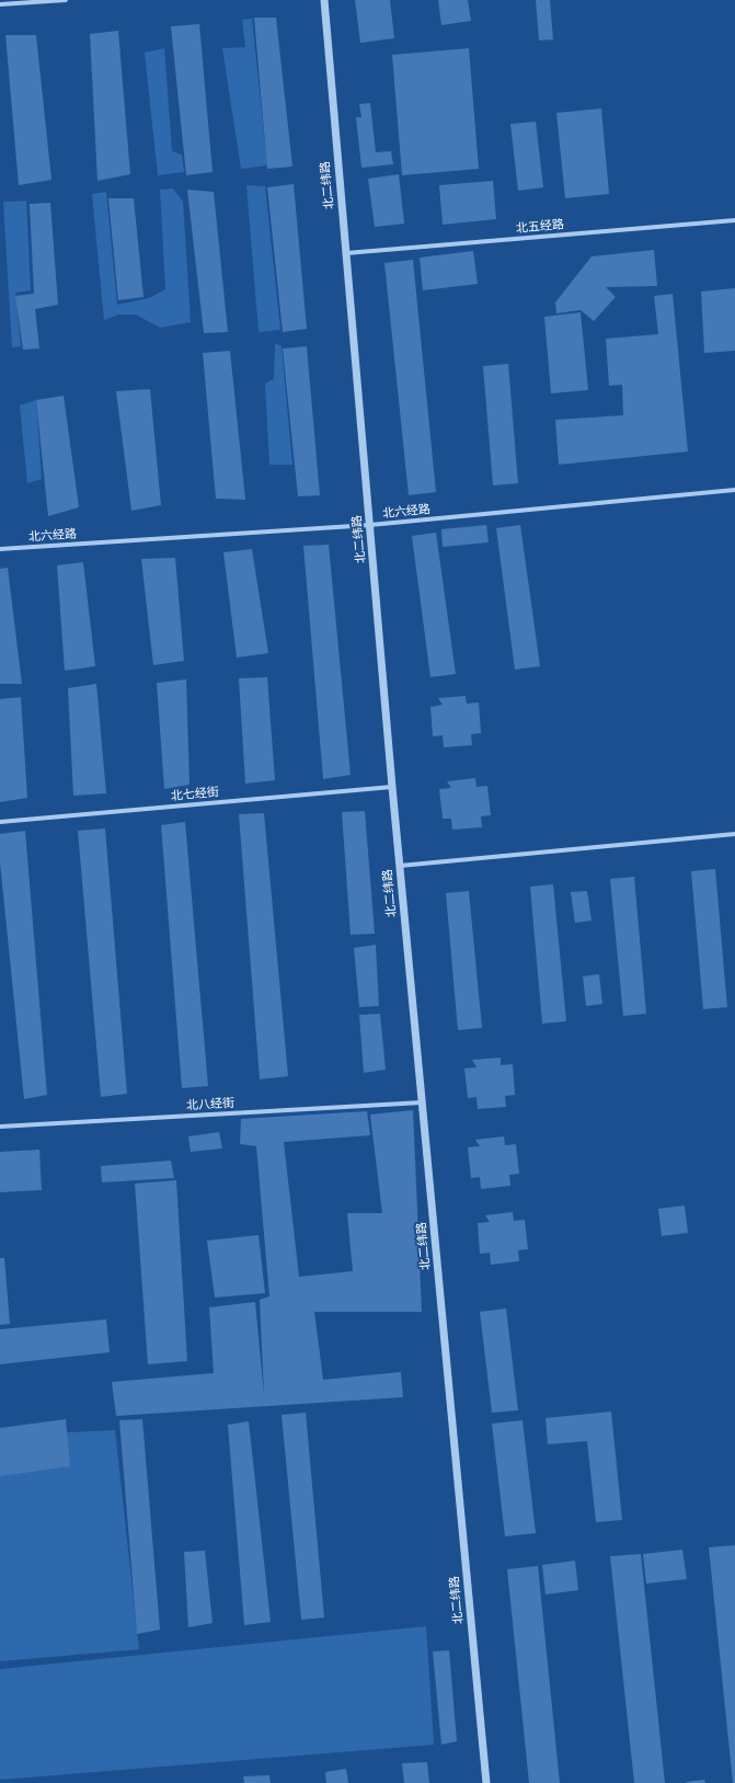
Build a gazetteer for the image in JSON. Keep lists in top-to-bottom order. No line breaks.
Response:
{"streets":{"street":["北二纬路","北五经路","北六经路","北七经街","北八经街"]},"crossings":[["北二纬路","北五经路"],["北二纬路","北六经路"],["北二纬路","北七经街"],["北二纬路","北八经街"]]}
